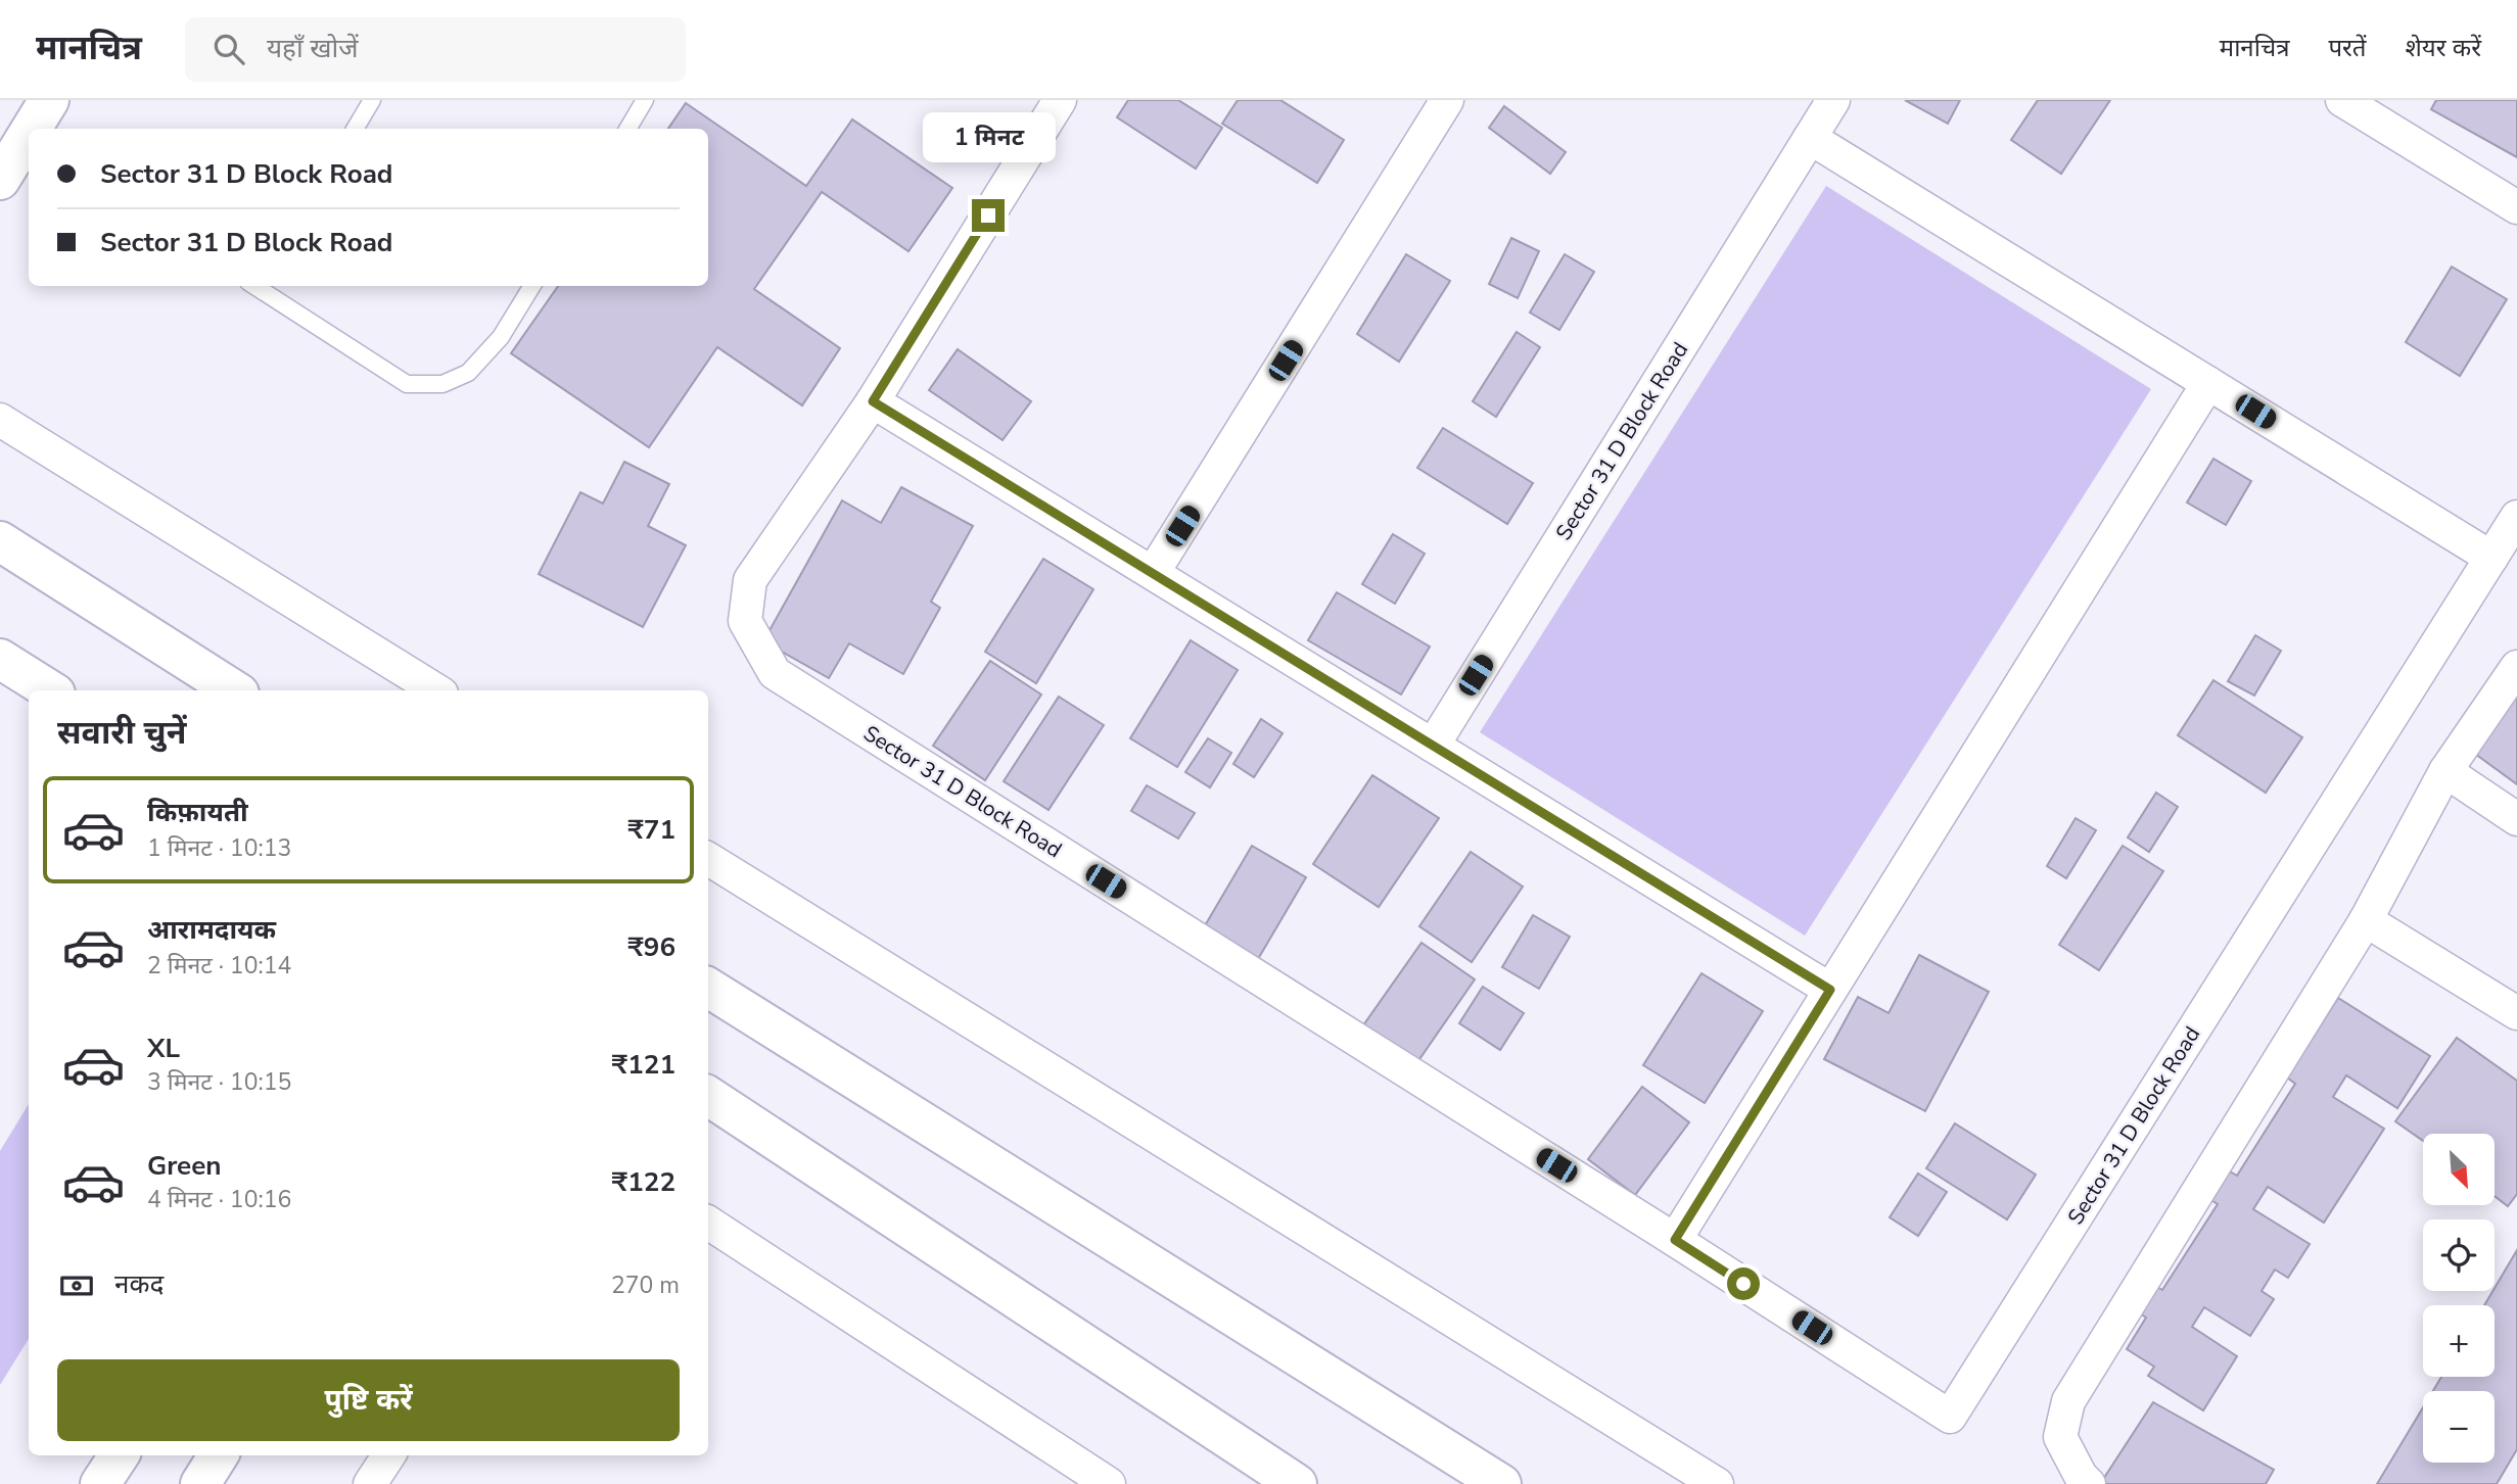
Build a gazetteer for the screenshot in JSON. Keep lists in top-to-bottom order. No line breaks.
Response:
{"streets":{"street":["Sector 31 D Block Road"]},"north":"bottom right","page":{"header":"मानचित्र","search":"यहाँ खोजें","nav":["मानचित्र","परतें","शेयर करें"],"bubble":"1 मिनट","banner":["Sector 31 D Block Road","Sector 31 D Block Road"],"heading":"सवारी चुनें","list":[{"name":"किफ़ायती","note":"1 मिनट · 10:13","value":"₹71"},{"name":"आरामदायक","note":"2 मिनट · 10:14","value":"₹96"},{"name":"XL","note":"3 मिनट · 10:15","value":"₹121"},{"name":"Green","note":"4 मिनट · 10:16","value":"₹122"}],"map_buttons":["+","−"],"pay":["नकद","270 m"],"buttons":"पुष्टि करें"}}
